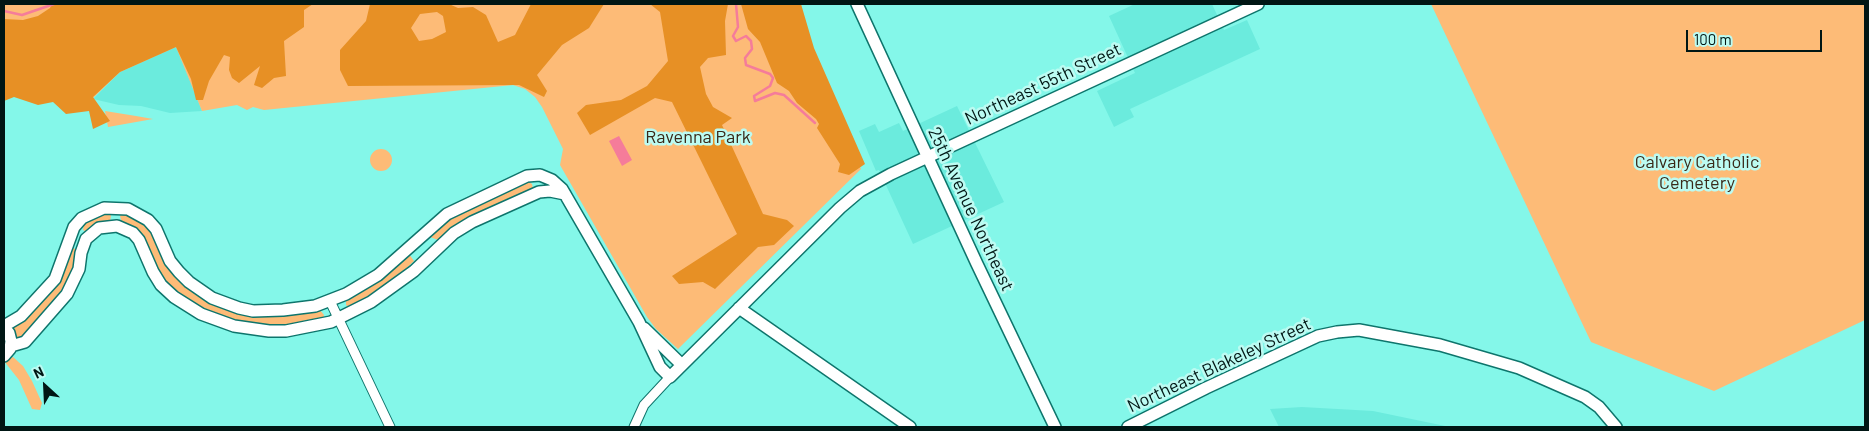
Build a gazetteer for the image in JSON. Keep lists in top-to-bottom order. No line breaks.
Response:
{"streets":{"main road":["Northeast 55th Street","25th Avenue Northeast","Northeast Blakeley Street"]},"crossings":[["Northeast 55th Street","25th Avenue Northeast"]],"parks":["Ravenna Park","Calvary Catholic Cemetery"],"scale_bar":"100 m","north":"top left"}
